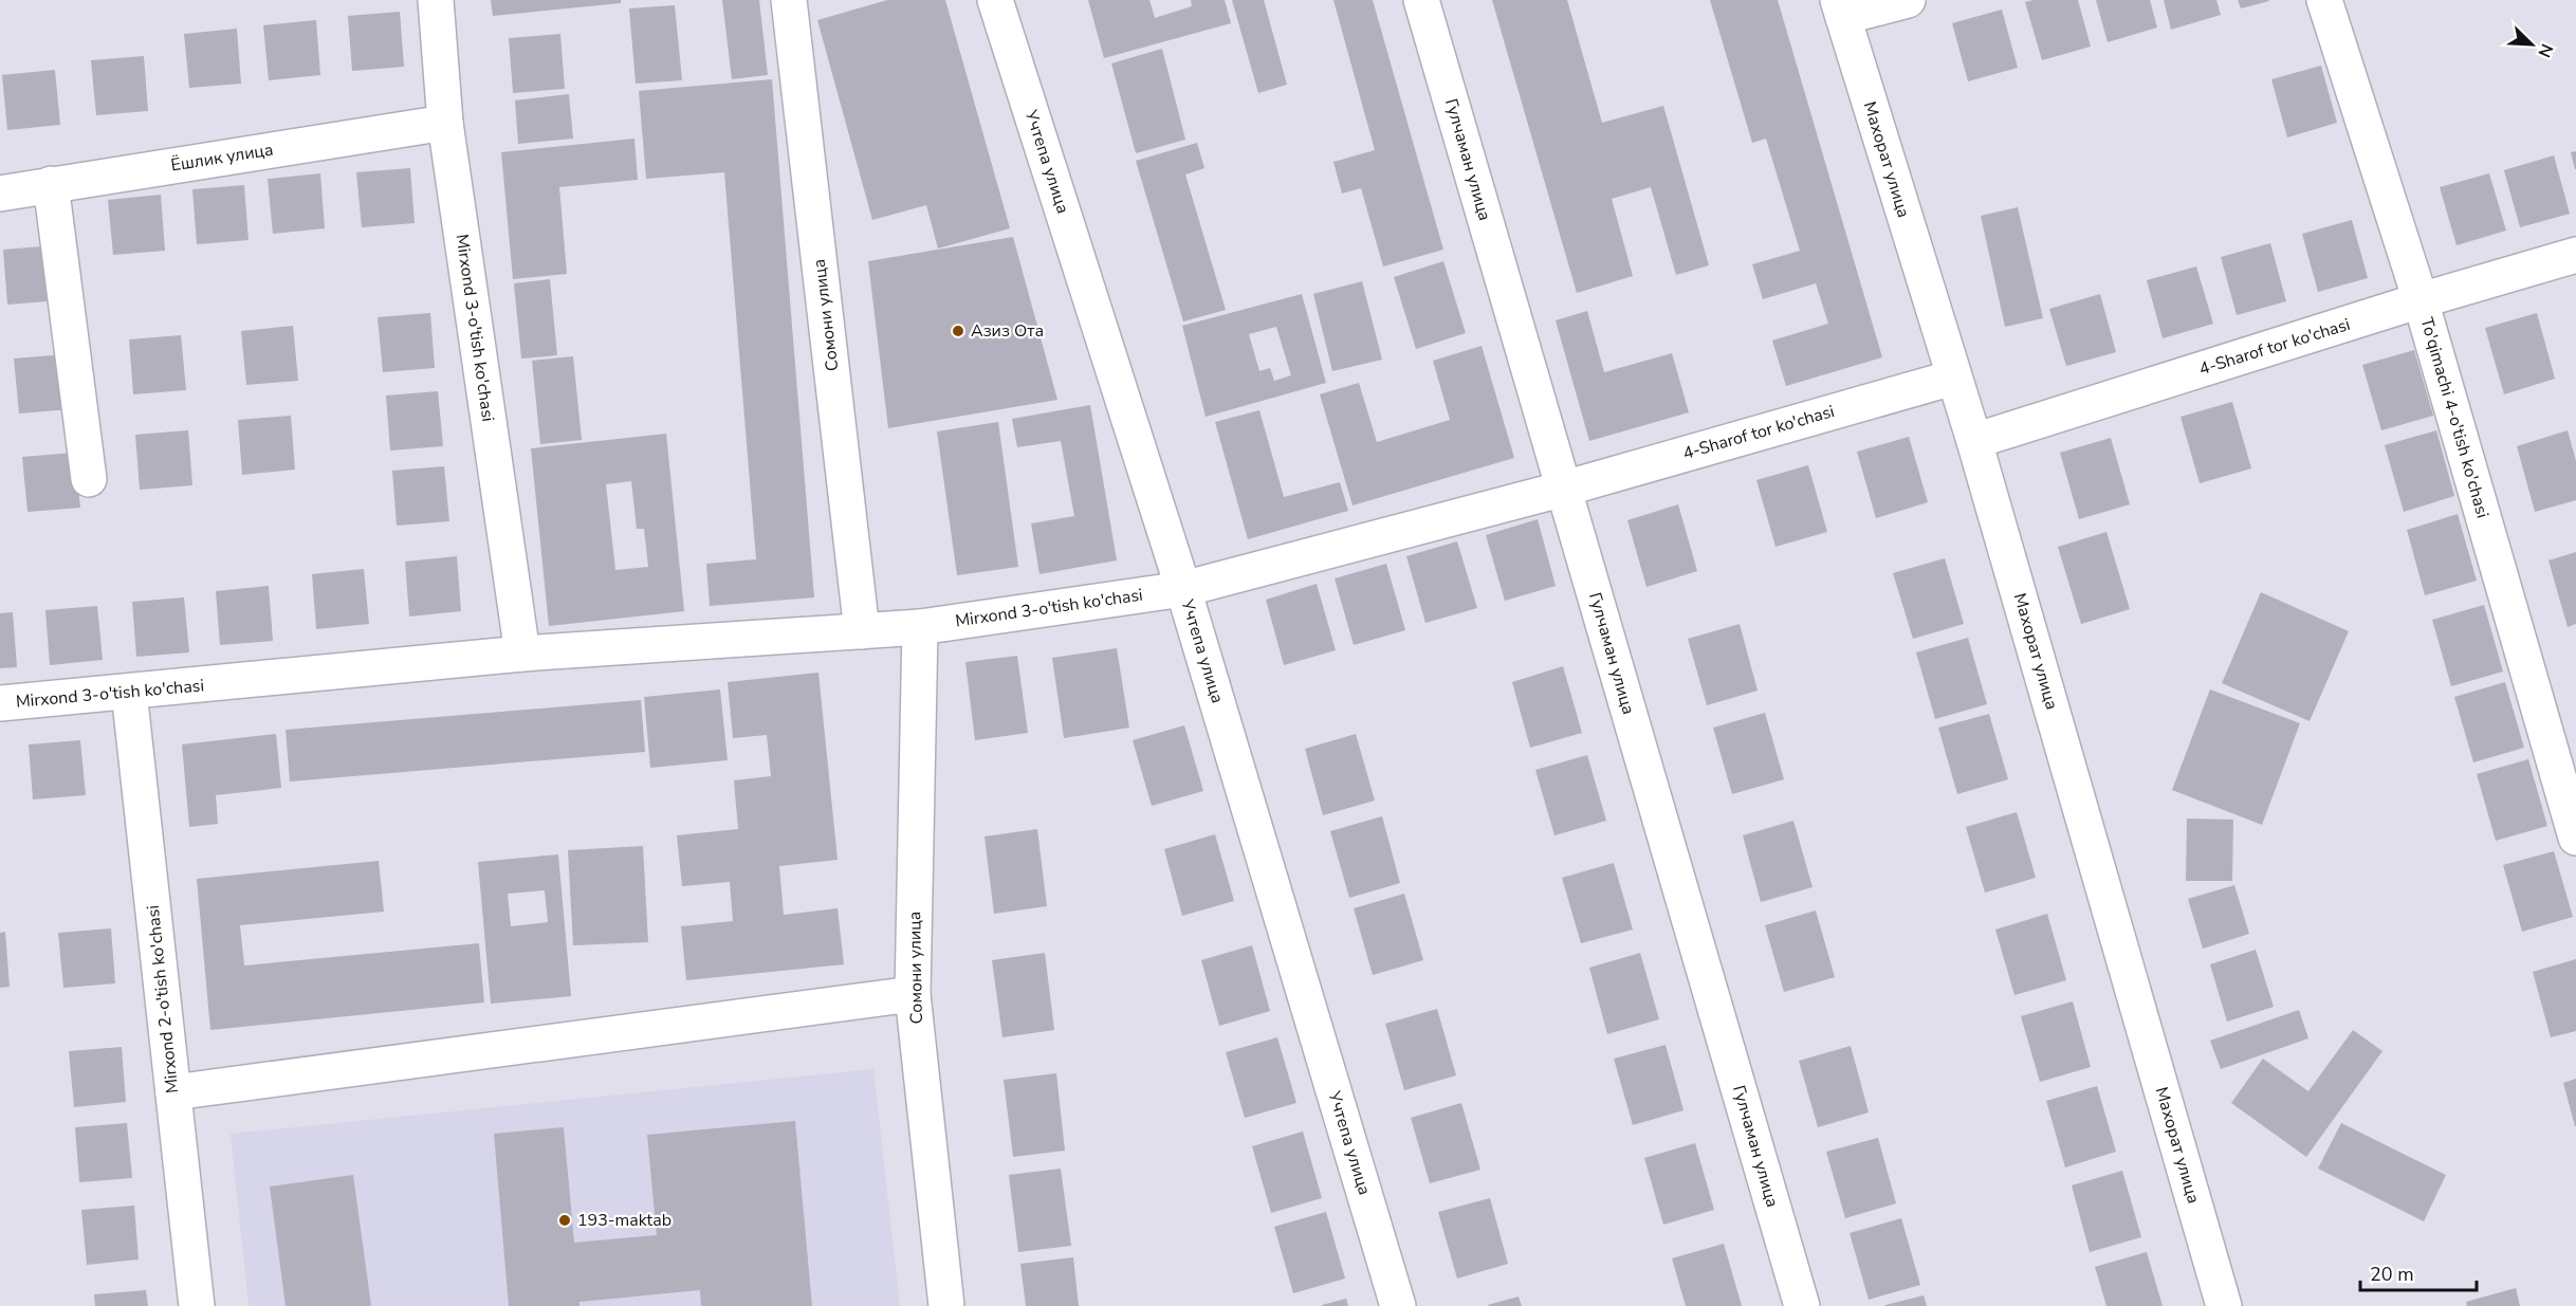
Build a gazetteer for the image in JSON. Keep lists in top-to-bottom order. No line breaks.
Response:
{"streets":{"street":["Ёшлик улица","Гулчаман улица","Махорат улица","Учтепа улица","Сомони улица","Mirxond 3-o'tish ko'chasi","4-Sharof tor ko'chasi","To'qimachi 4-o'tish ko'chasi","Mirxond 2-o'tish ko'chasi"]},"crossings":[["Ёшлик улица","Mirxond 3-o'tish ko'chasi"],["Гулчаман улица","Mirxond 3-o'tish ko'chasi"],["Гулчаман улица","4-Sharof tor ko'chasi"],["Махорат улица","4-Sharof tor ko'chasi"],["Учтепа улица","Mirxond 3-o'tish ko'chasi"],["Сомони улица","Mirxond 3-o'tish ko'chasi"],["Mirxond 3-o'tish ko'chasi","4-Sharof tor ko'chasi"],["Mirxond 3-o'tish ko'chasi","Mirxond 2-o'tish ko'chasi"],["4-Sharof tor ko'chasi","To'qimachi 4-o'tish ko'chasi"]],"places":["Азиз Ота","193-maktab"],"scale_bar":"20 m","north":"bottom right"}
